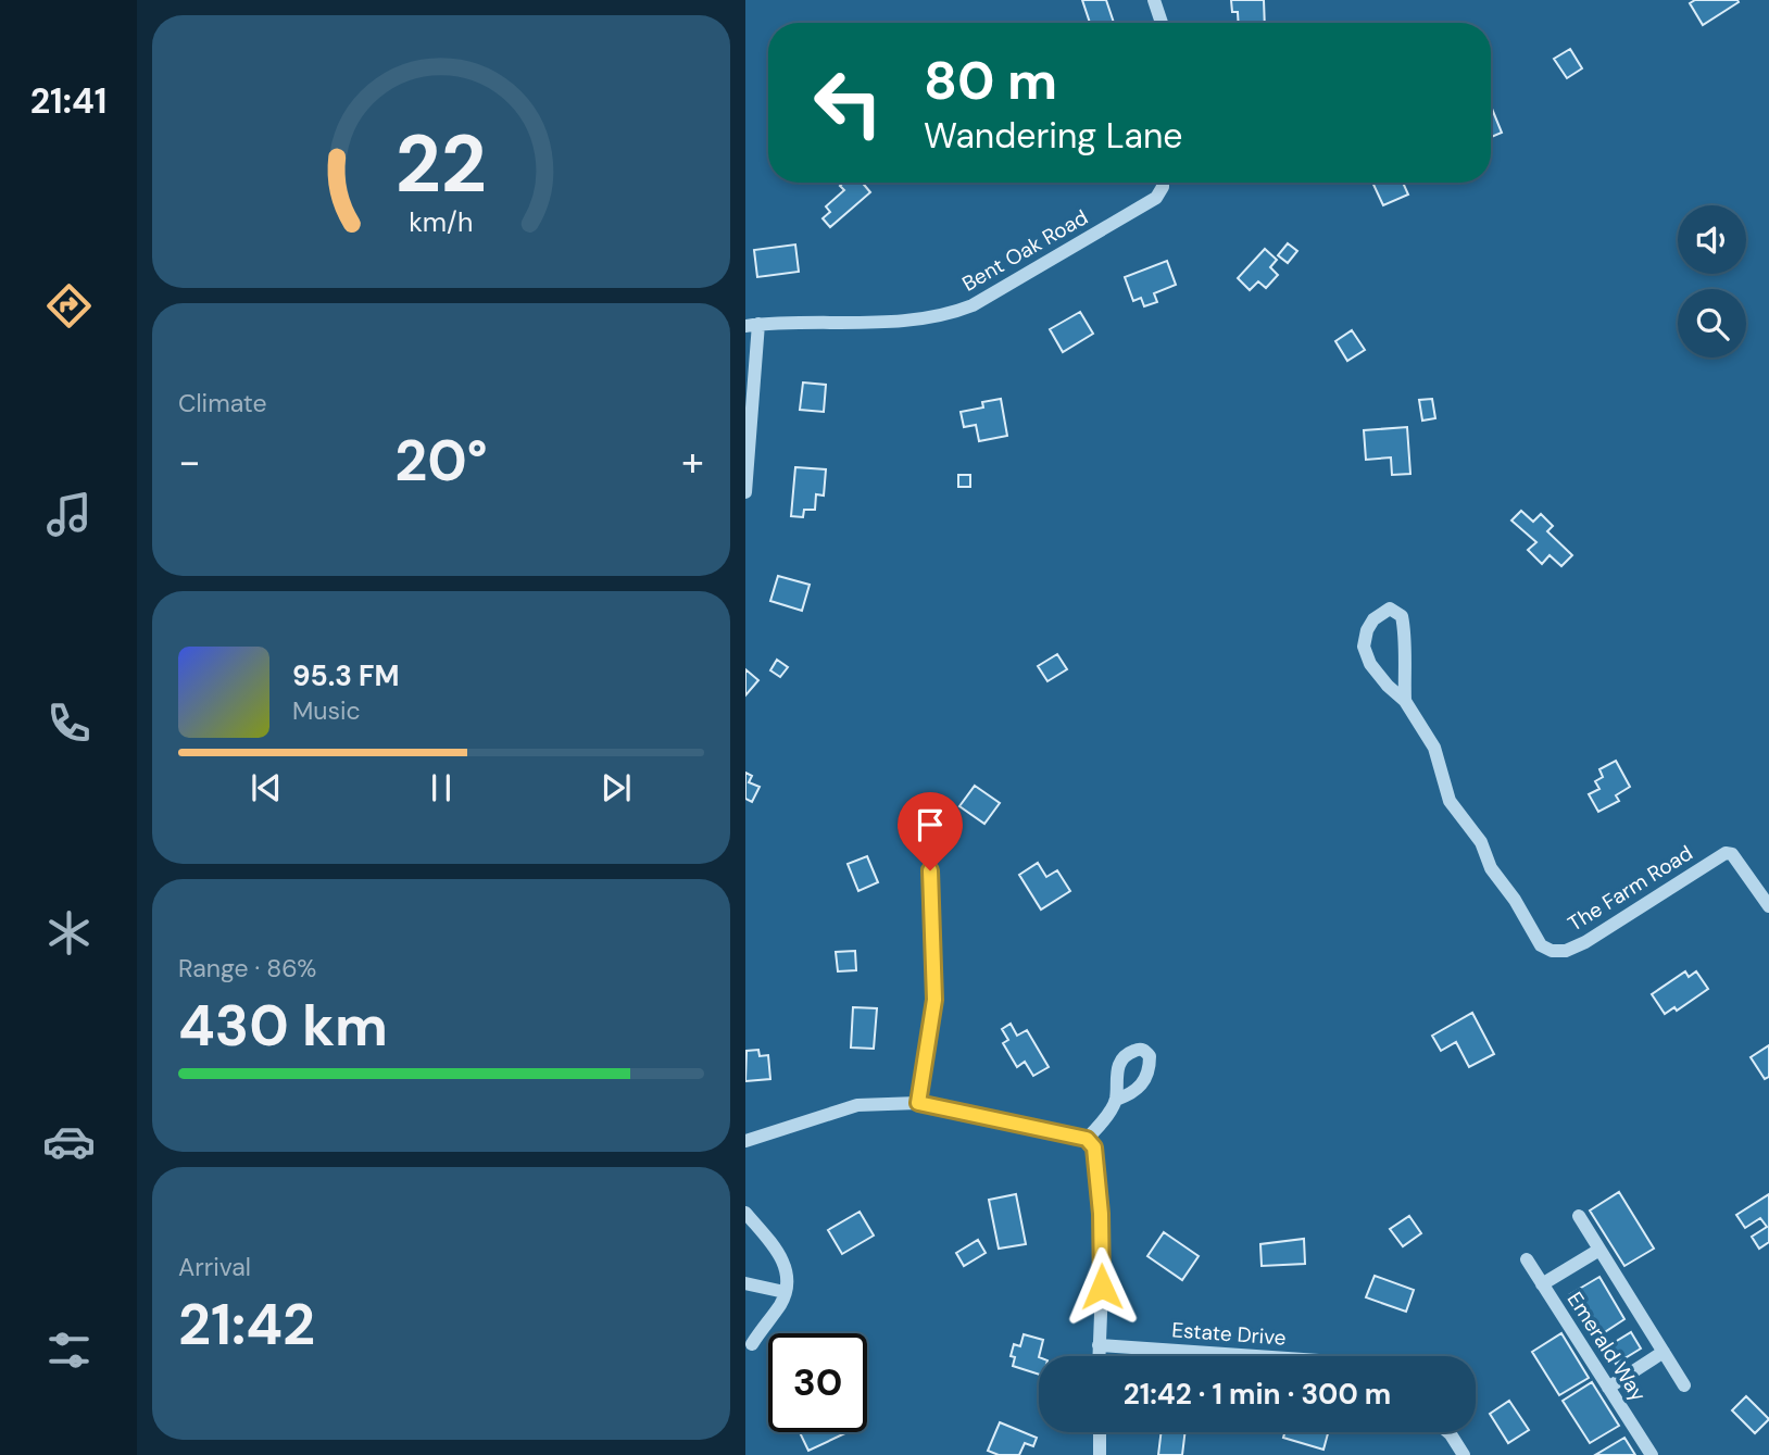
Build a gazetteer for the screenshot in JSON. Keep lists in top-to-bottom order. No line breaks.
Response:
{"streets":{"street":["Bent Oak Road","The Farm Road","Estate Drive","Emerald Way"]},"page":{"tabs":"21:41","turn":["80 m","Wandering Lane"],"tile":["Climate",["Range · 86%","430 km"],["Arrival","21:42"]],"heat":["−","20°","+"],"song":["95.3 FM","Music"],"limit":"30","trip":"21:42 · 1 min · 300 m","gauge":["22","km/h"]}}
